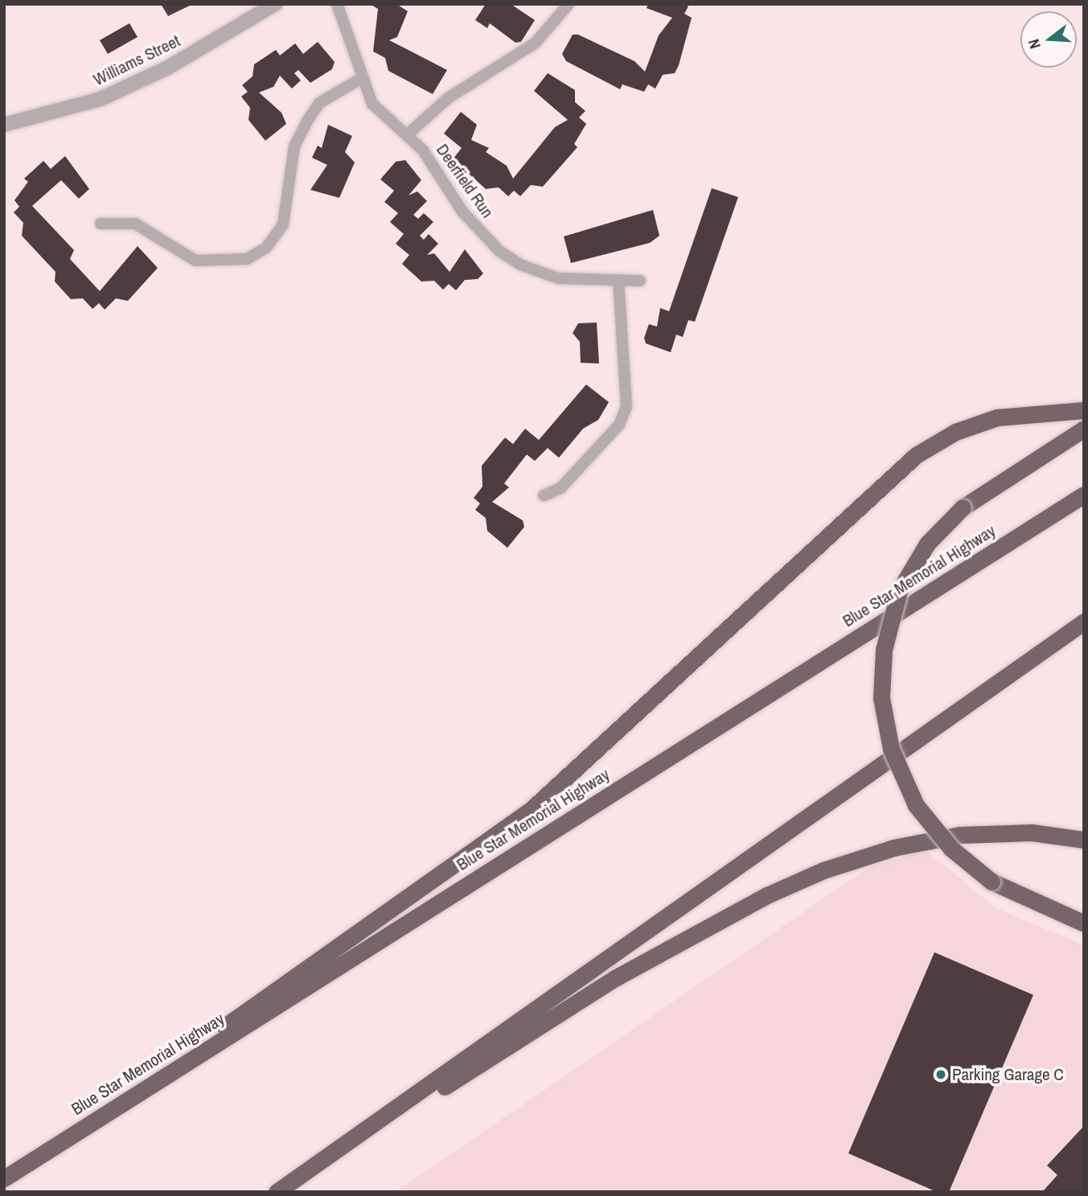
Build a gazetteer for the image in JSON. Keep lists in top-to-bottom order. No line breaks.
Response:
{"streets":{"highway":["Blue Star Memorial Highway"],"street":["Williams Street","Deerfield Run"]},"places":["Parking Garage C"],"north":"left"}
